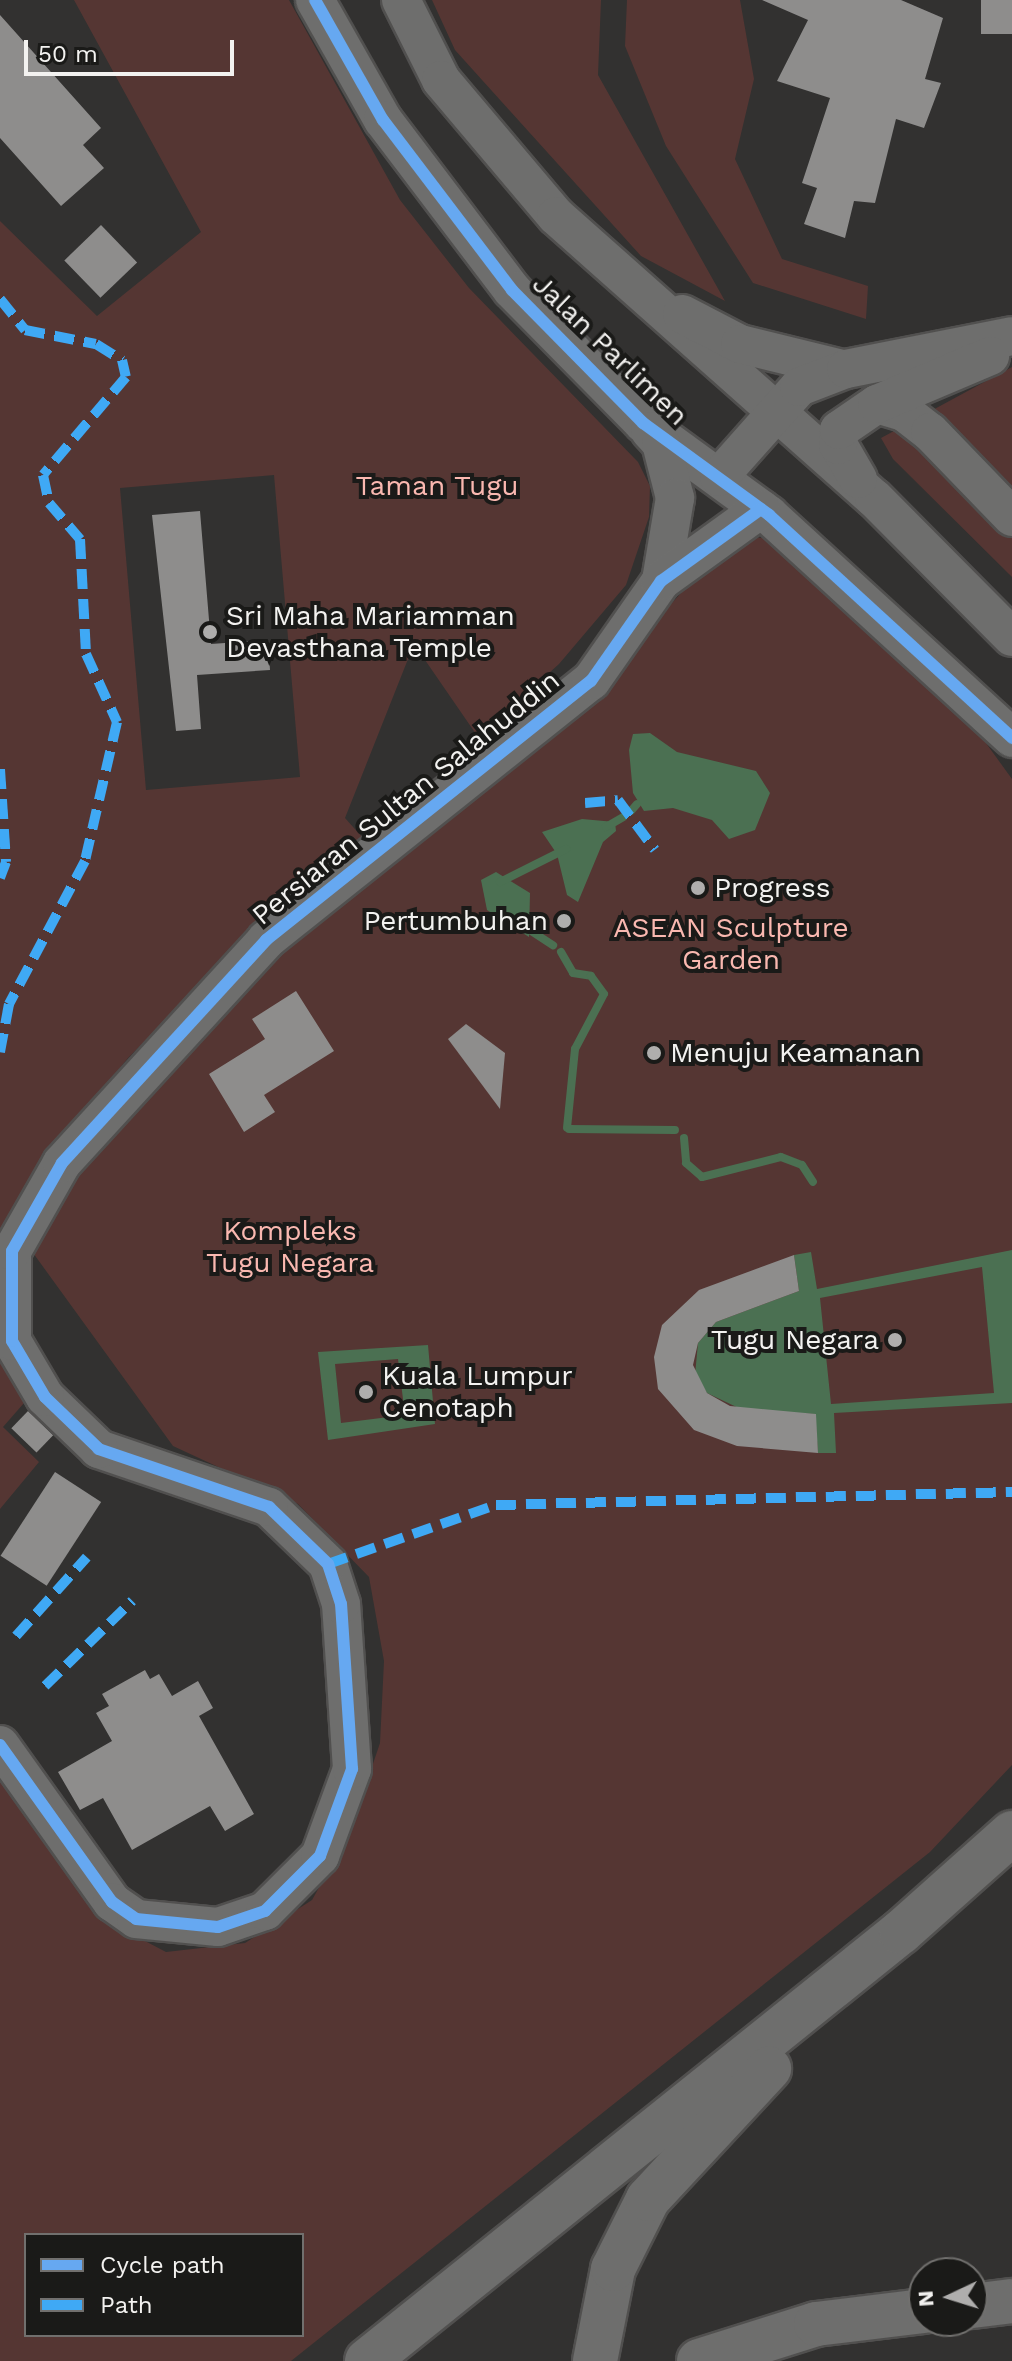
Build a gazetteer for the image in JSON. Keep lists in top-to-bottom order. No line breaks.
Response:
{"streets":{"street":["Jalan Parlimen","Persiaran Sultan Salahuddin"]},"parks":["Taman Tugu","ASEAN Sculpture Garden","Kompleks Tugu Negara"],"places":["Sri Maha Mariamman Devasthana Temple","Progress","Pertumbuhan","Menuju Keamanan","Tugu Negara","Kuala Lumpur Cenotaph"],"legend":["Cycle path","Path"],"scale_bar":"50 m","north":"left"}
